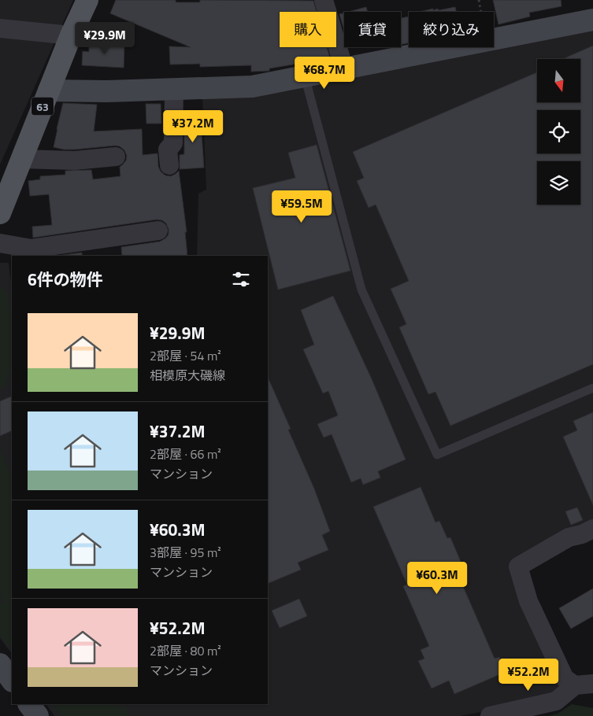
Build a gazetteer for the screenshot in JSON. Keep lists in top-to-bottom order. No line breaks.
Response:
{"streets":{"main road":["63"]},"north":"bottom","page":{"chip":["購入","賃貸","絞り込み"],"price":["¥29.9M","¥68.7M","¥37.2M","¥59.5M","¥60.3M","¥52.2M"],"heading":"6件の物件","list":[{"name":"¥29.9M","note":"2部屋 · 54 m² · 相模原大磯線"},{"name":"¥37.2M","note":"2部屋 · 66 m² · マンション"},{"name":"¥60.3M","note":"3部屋 · 95 m² · マンション"},{"name":"¥52.2M","note":"2部屋 · 80 m² · マンション"}]}}
